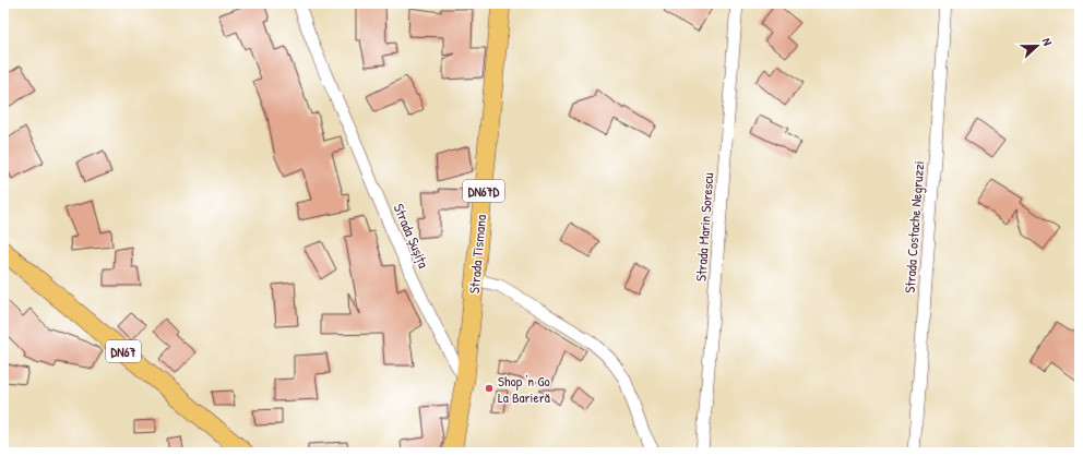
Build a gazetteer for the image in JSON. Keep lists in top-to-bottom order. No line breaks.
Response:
{"streets":{"main road":["DN67D","Strada Tismana","DN67"],"street":["Strada Marin Sorescu","Strada Costache Negruzzi","Strada Șușița"]},"crossings":[["Strada Șușița","Strada Tismana"]],"places":["Shop 'n Go La Barieră"],"north":"right"}
